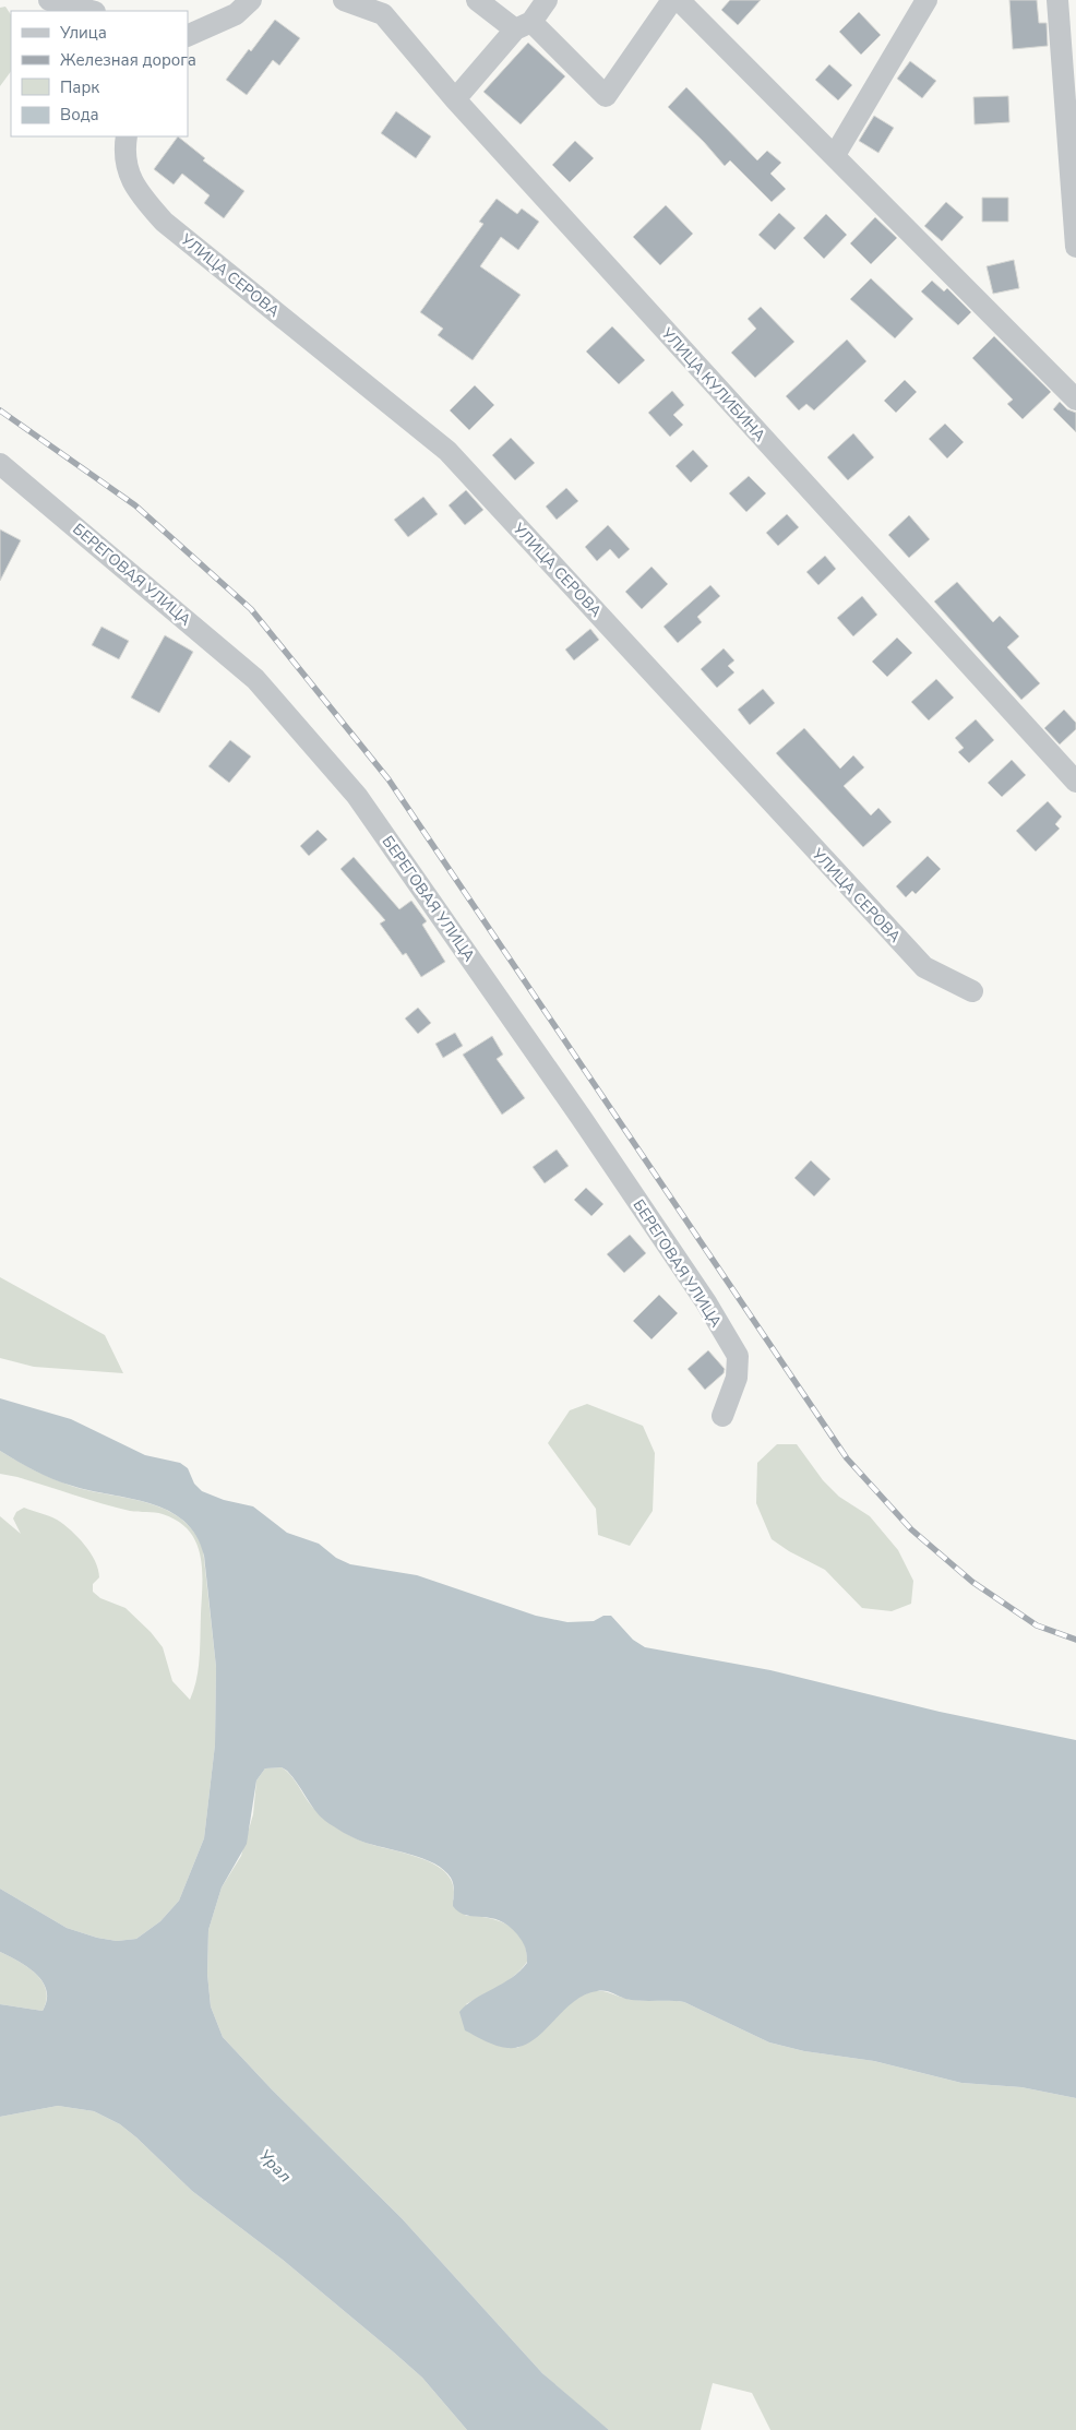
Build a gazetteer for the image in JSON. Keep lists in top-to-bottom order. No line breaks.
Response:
{"streets":{"street":["УЛИЦА СЕРОВА","УЛИЦА КУЛИБИНА","БЕРЕГОВАЯ УЛИЦА"]},"water":["Урал"],"legend":["Улица","Железная дорога","Парк","Вода"]}
